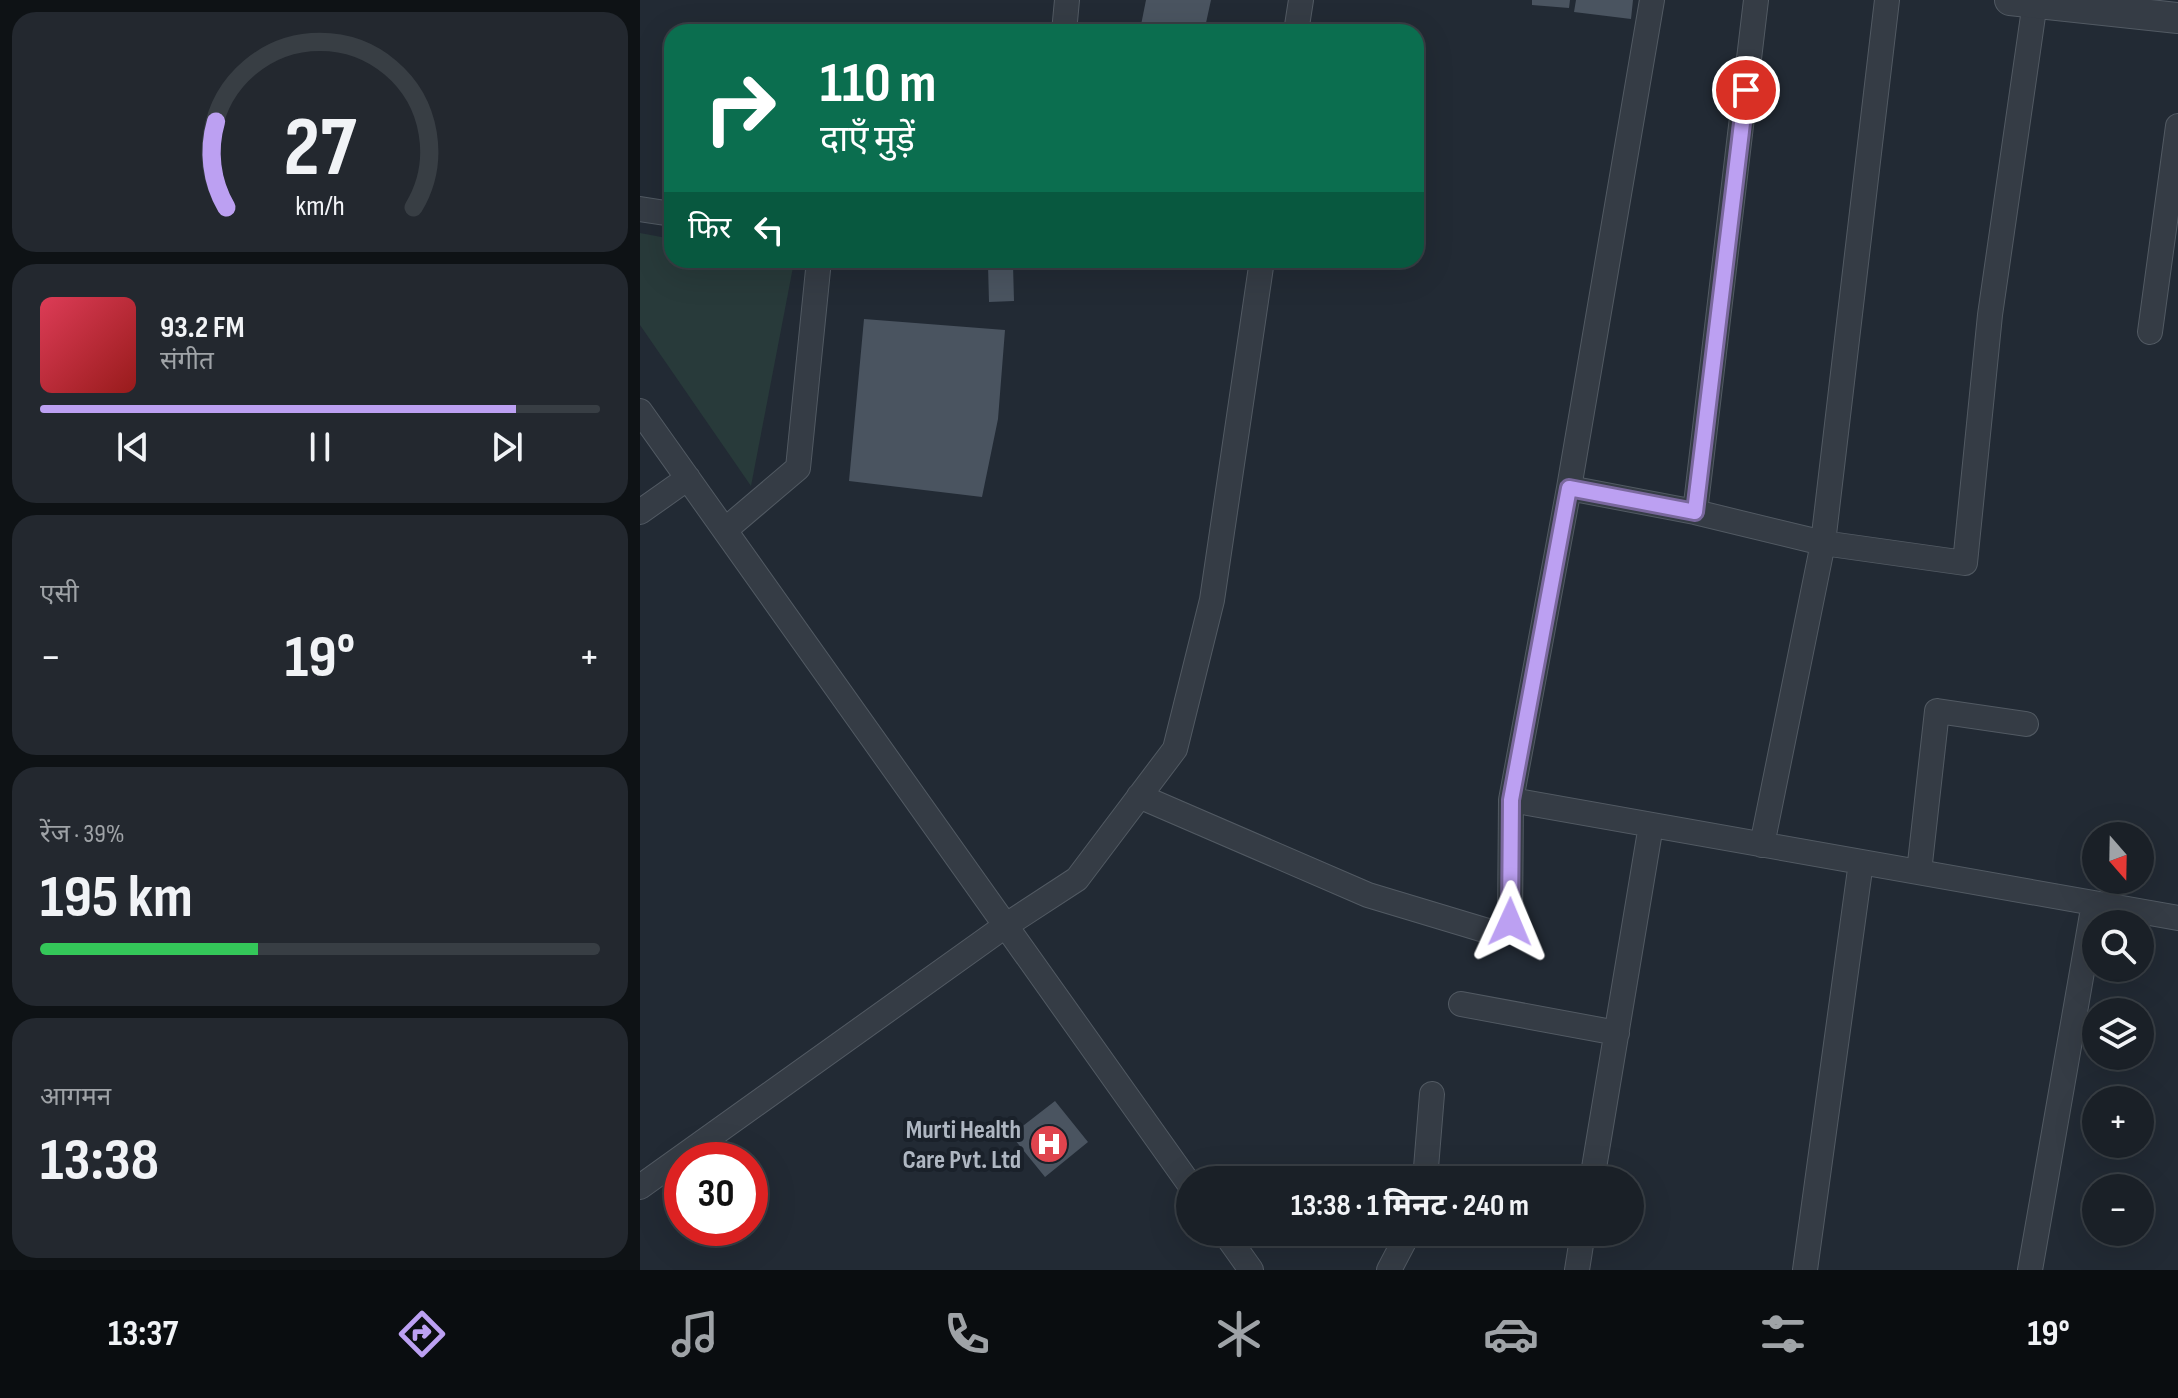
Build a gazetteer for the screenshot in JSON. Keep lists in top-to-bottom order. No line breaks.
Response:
{"places":{"hospital":["Murti Health Care Pvt. Ltd"]},"north":"bottom","page":{"turn":["110 m","दाएँ मुड़ें"],"then":"फिर","song":["93.2 FM","संगीत"],"tile":["एसी",["रेंज · 39%","195 km"],["आगमन","13:38"]],"heat":["−","19°","+"],"map_buttons":["+","−"],"limit":"30","trip":"13:38 · 1 मिनट · 240 m","tabs":["13:37","19°"],"gauge":["27","km/h"]}}
